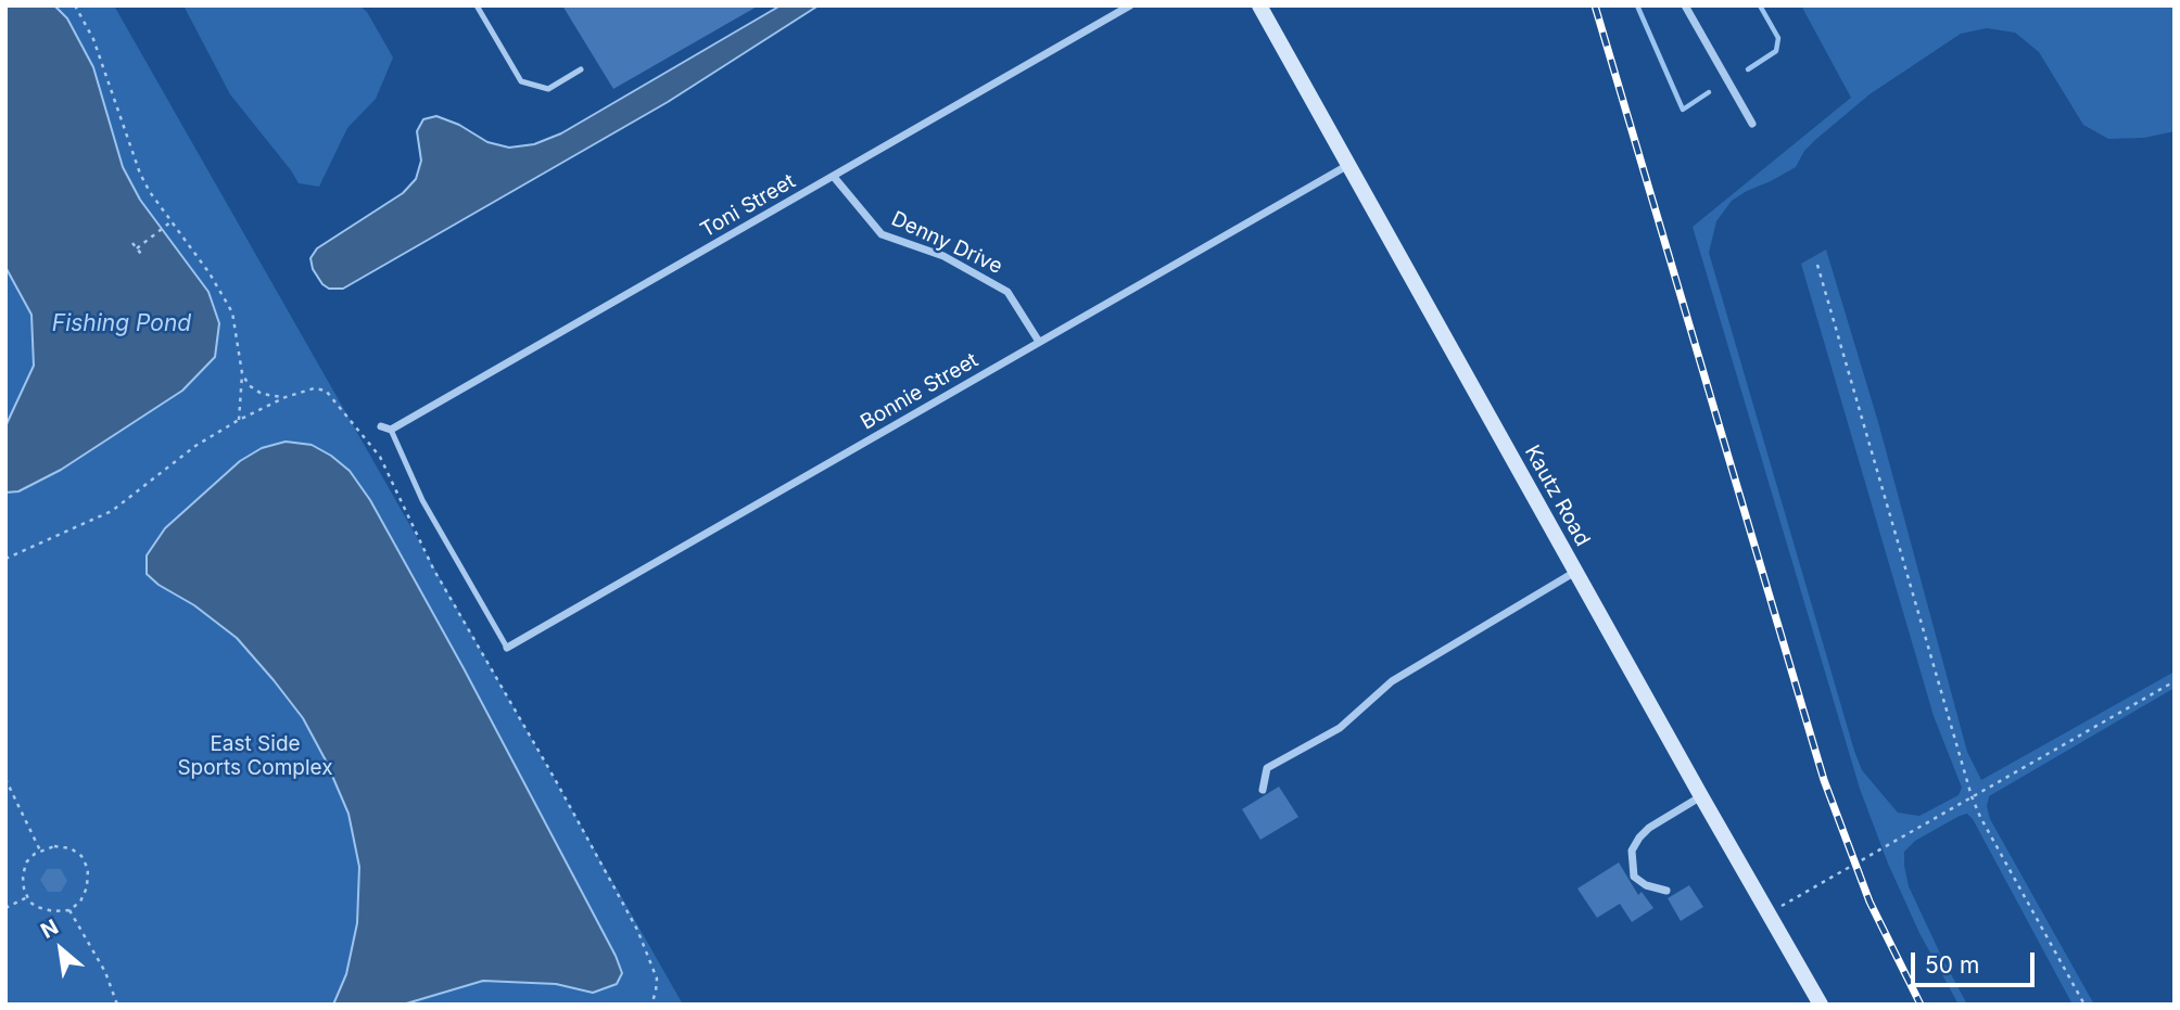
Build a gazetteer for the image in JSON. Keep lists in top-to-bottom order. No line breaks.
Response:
{"streets":{"street":["Toni Street","Denny Drive","Bonnie Street","Kautz Road"]},"crossings":[["Toni Street","Denny Drive"],["Denny Drive","Bonnie Street"],["Bonnie Street","Kautz Road"]],"water":["Fishing Pond"],"parks":["East Side Sports Complex"],"scale_bar":"50 m","north":"top left"}
